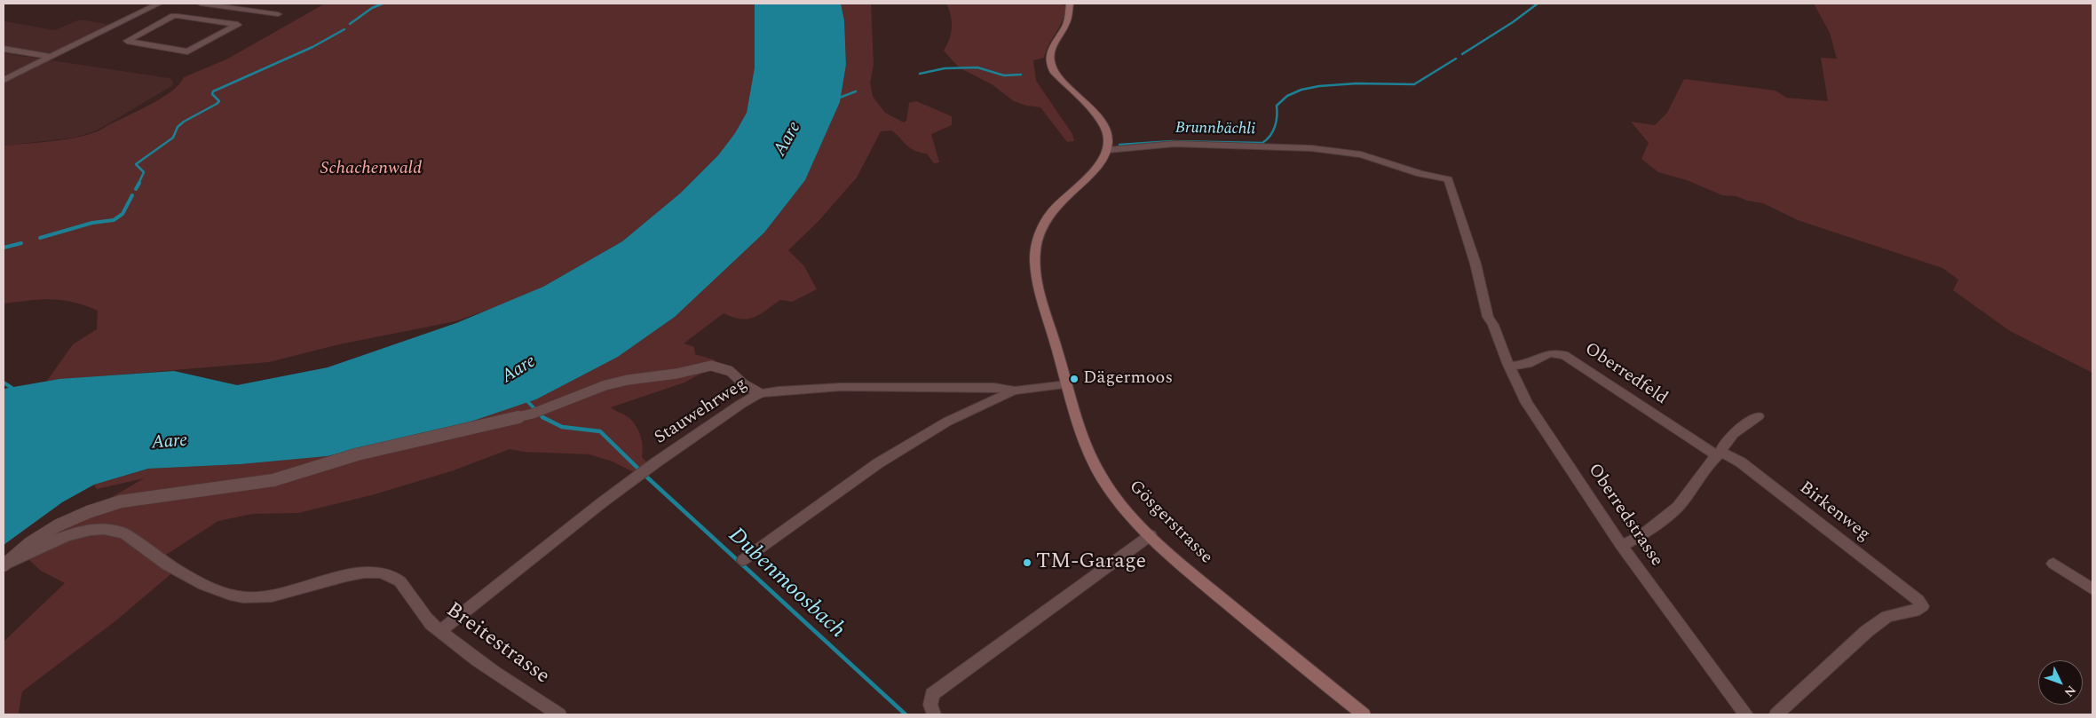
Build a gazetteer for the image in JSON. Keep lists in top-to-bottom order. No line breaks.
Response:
{"streets":{"main road":["Gösgerstrasse"],"street":["Oberredfeld","Stauwehrweg","Birkenweg","Oberredstrasse","Breitestrasse"]},"crossings":[["Oberredfeld","Birkenweg"],["Oberredfeld","Oberredstrasse"],["Stauwehrweg","Gösgerstrasse"],["Stauwehrweg","Breitestrasse"],["Oberredstrasse","Gösgerstrasse"]],"water":["Brunnbächli","Aare","Dubenmoosbach"],"parks":["Schachenwald"],"places":["Dägermoos","TM-Garage"],"north":"bottom right"}
